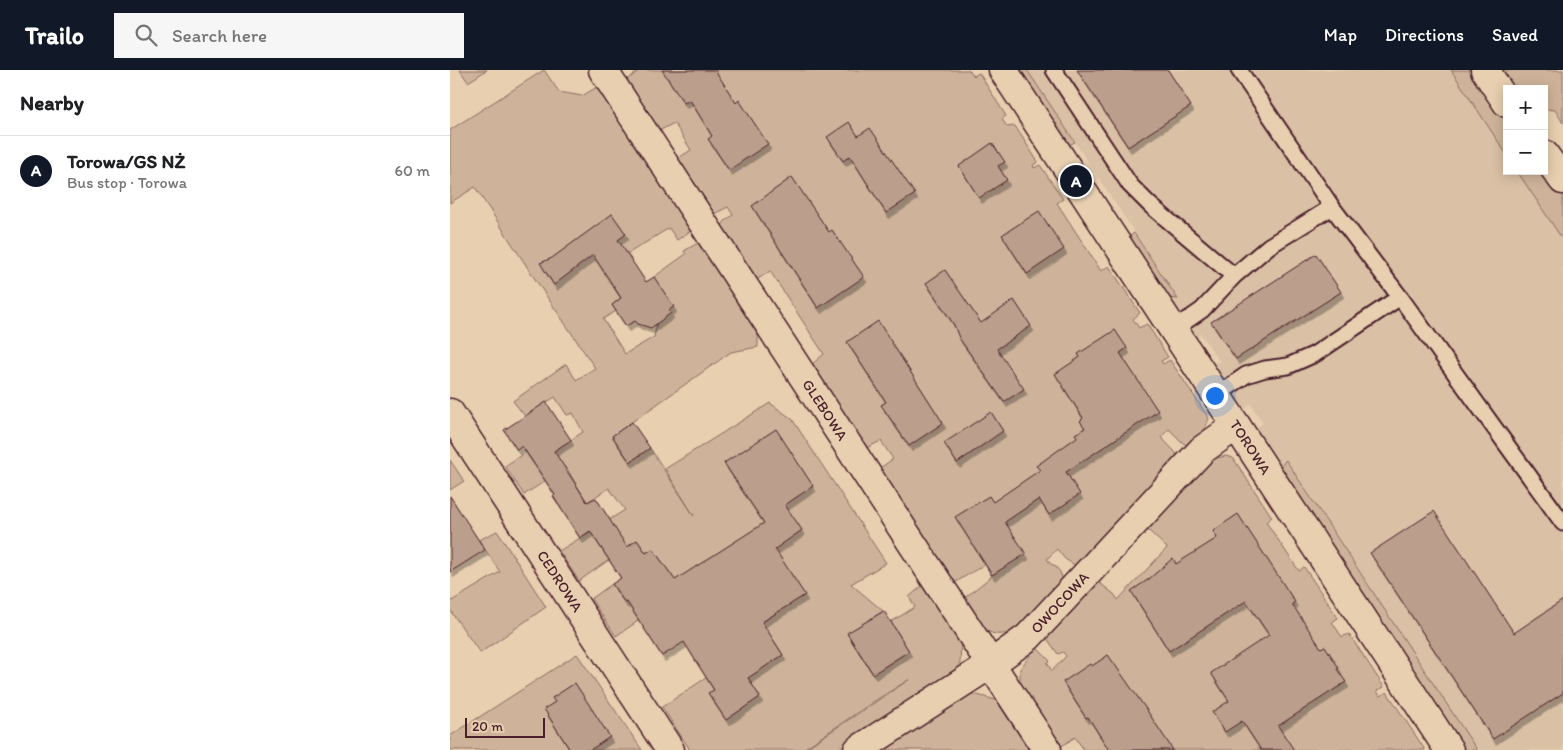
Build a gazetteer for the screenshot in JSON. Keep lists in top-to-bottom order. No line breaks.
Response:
{"streets":{"street":["GLEBOWA","TOROWA","CEDROWA","OWOCOWA"]},"crossings":[["GLEBOWA","OWOCOWA"],["TOROWA","OWOCOWA"]],"scale_bar":"20 m","page":{"header":"Trailo","search":"Search here","nav":["Map","Directions","Saved"],"heading":"Nearby","map_buttons":["+","−"],"list":[{"mark":"A","name":"Torowa/GS NŻ","note":"Bus stop · Torowa","value":"60 m"}],"pins":"A","scale":"20 m"}}
